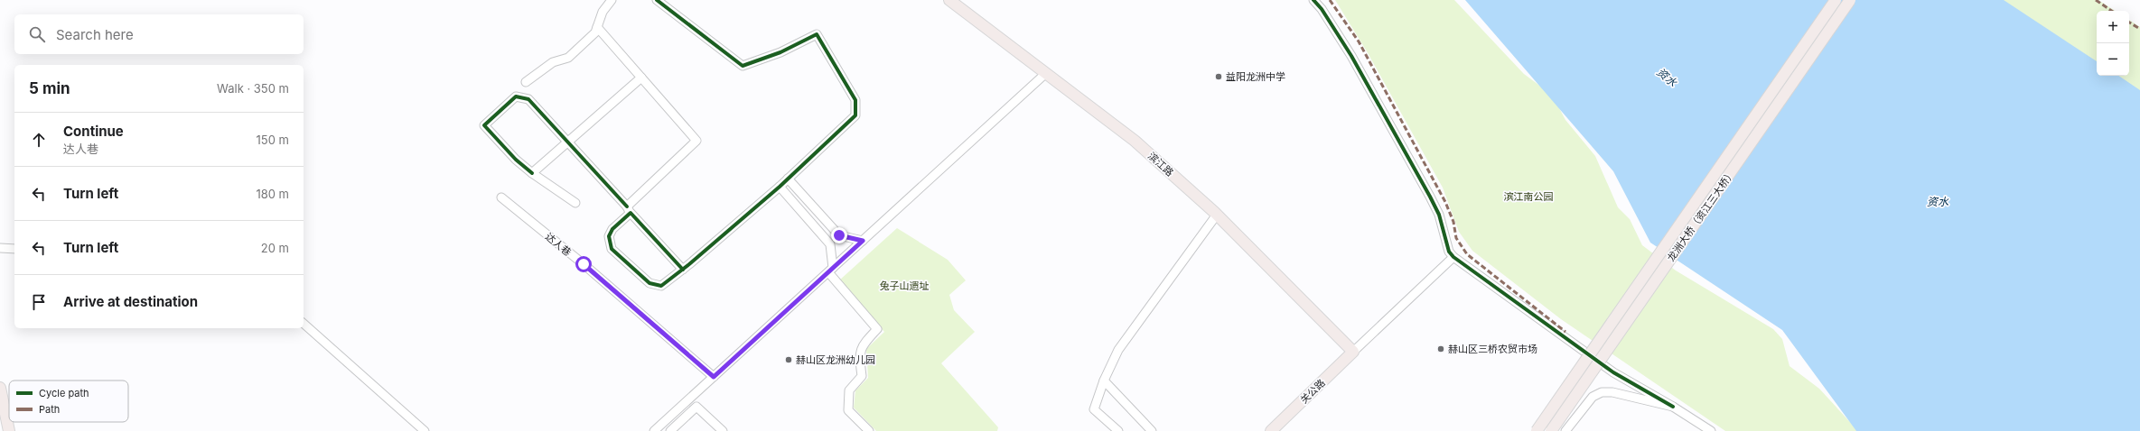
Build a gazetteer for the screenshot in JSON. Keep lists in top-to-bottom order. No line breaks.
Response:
{"streets":{"main road":["滨江路","龙洲大桥（资江三大桥）","关公路"],"street":["达人巷"]},"crossings":[["滨江路","关公路"]],"water":["资水"],"parks":["滨江南公园","兔子山遗址"],"places":["益阳龙洲中学","赫山区三桥农贸市场","赫山区龙洲幼儿园"],"legend":["Cycle path","Path"],"page":{"map_buttons":["+","−"],"search":"Search here","heading":["5 min","Walk · 350 m"],"list":[["Continue","达人巷","150 m"],["Turn left","180 m"],["Turn left","20 m"],"Arrive at destination"]}}
